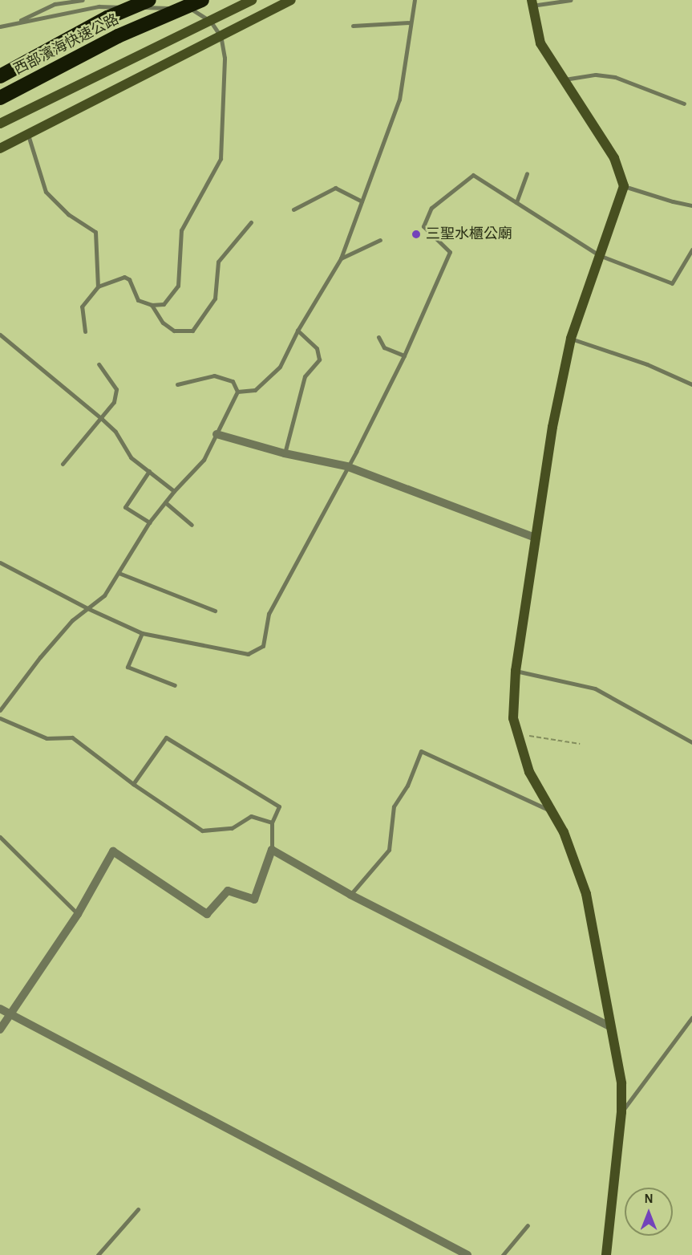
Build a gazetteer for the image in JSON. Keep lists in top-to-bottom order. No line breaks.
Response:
{"streets":{"highway":["西部濱海快速公路"]},"places":["三聖水櫃公廟"],"north":"top"}
